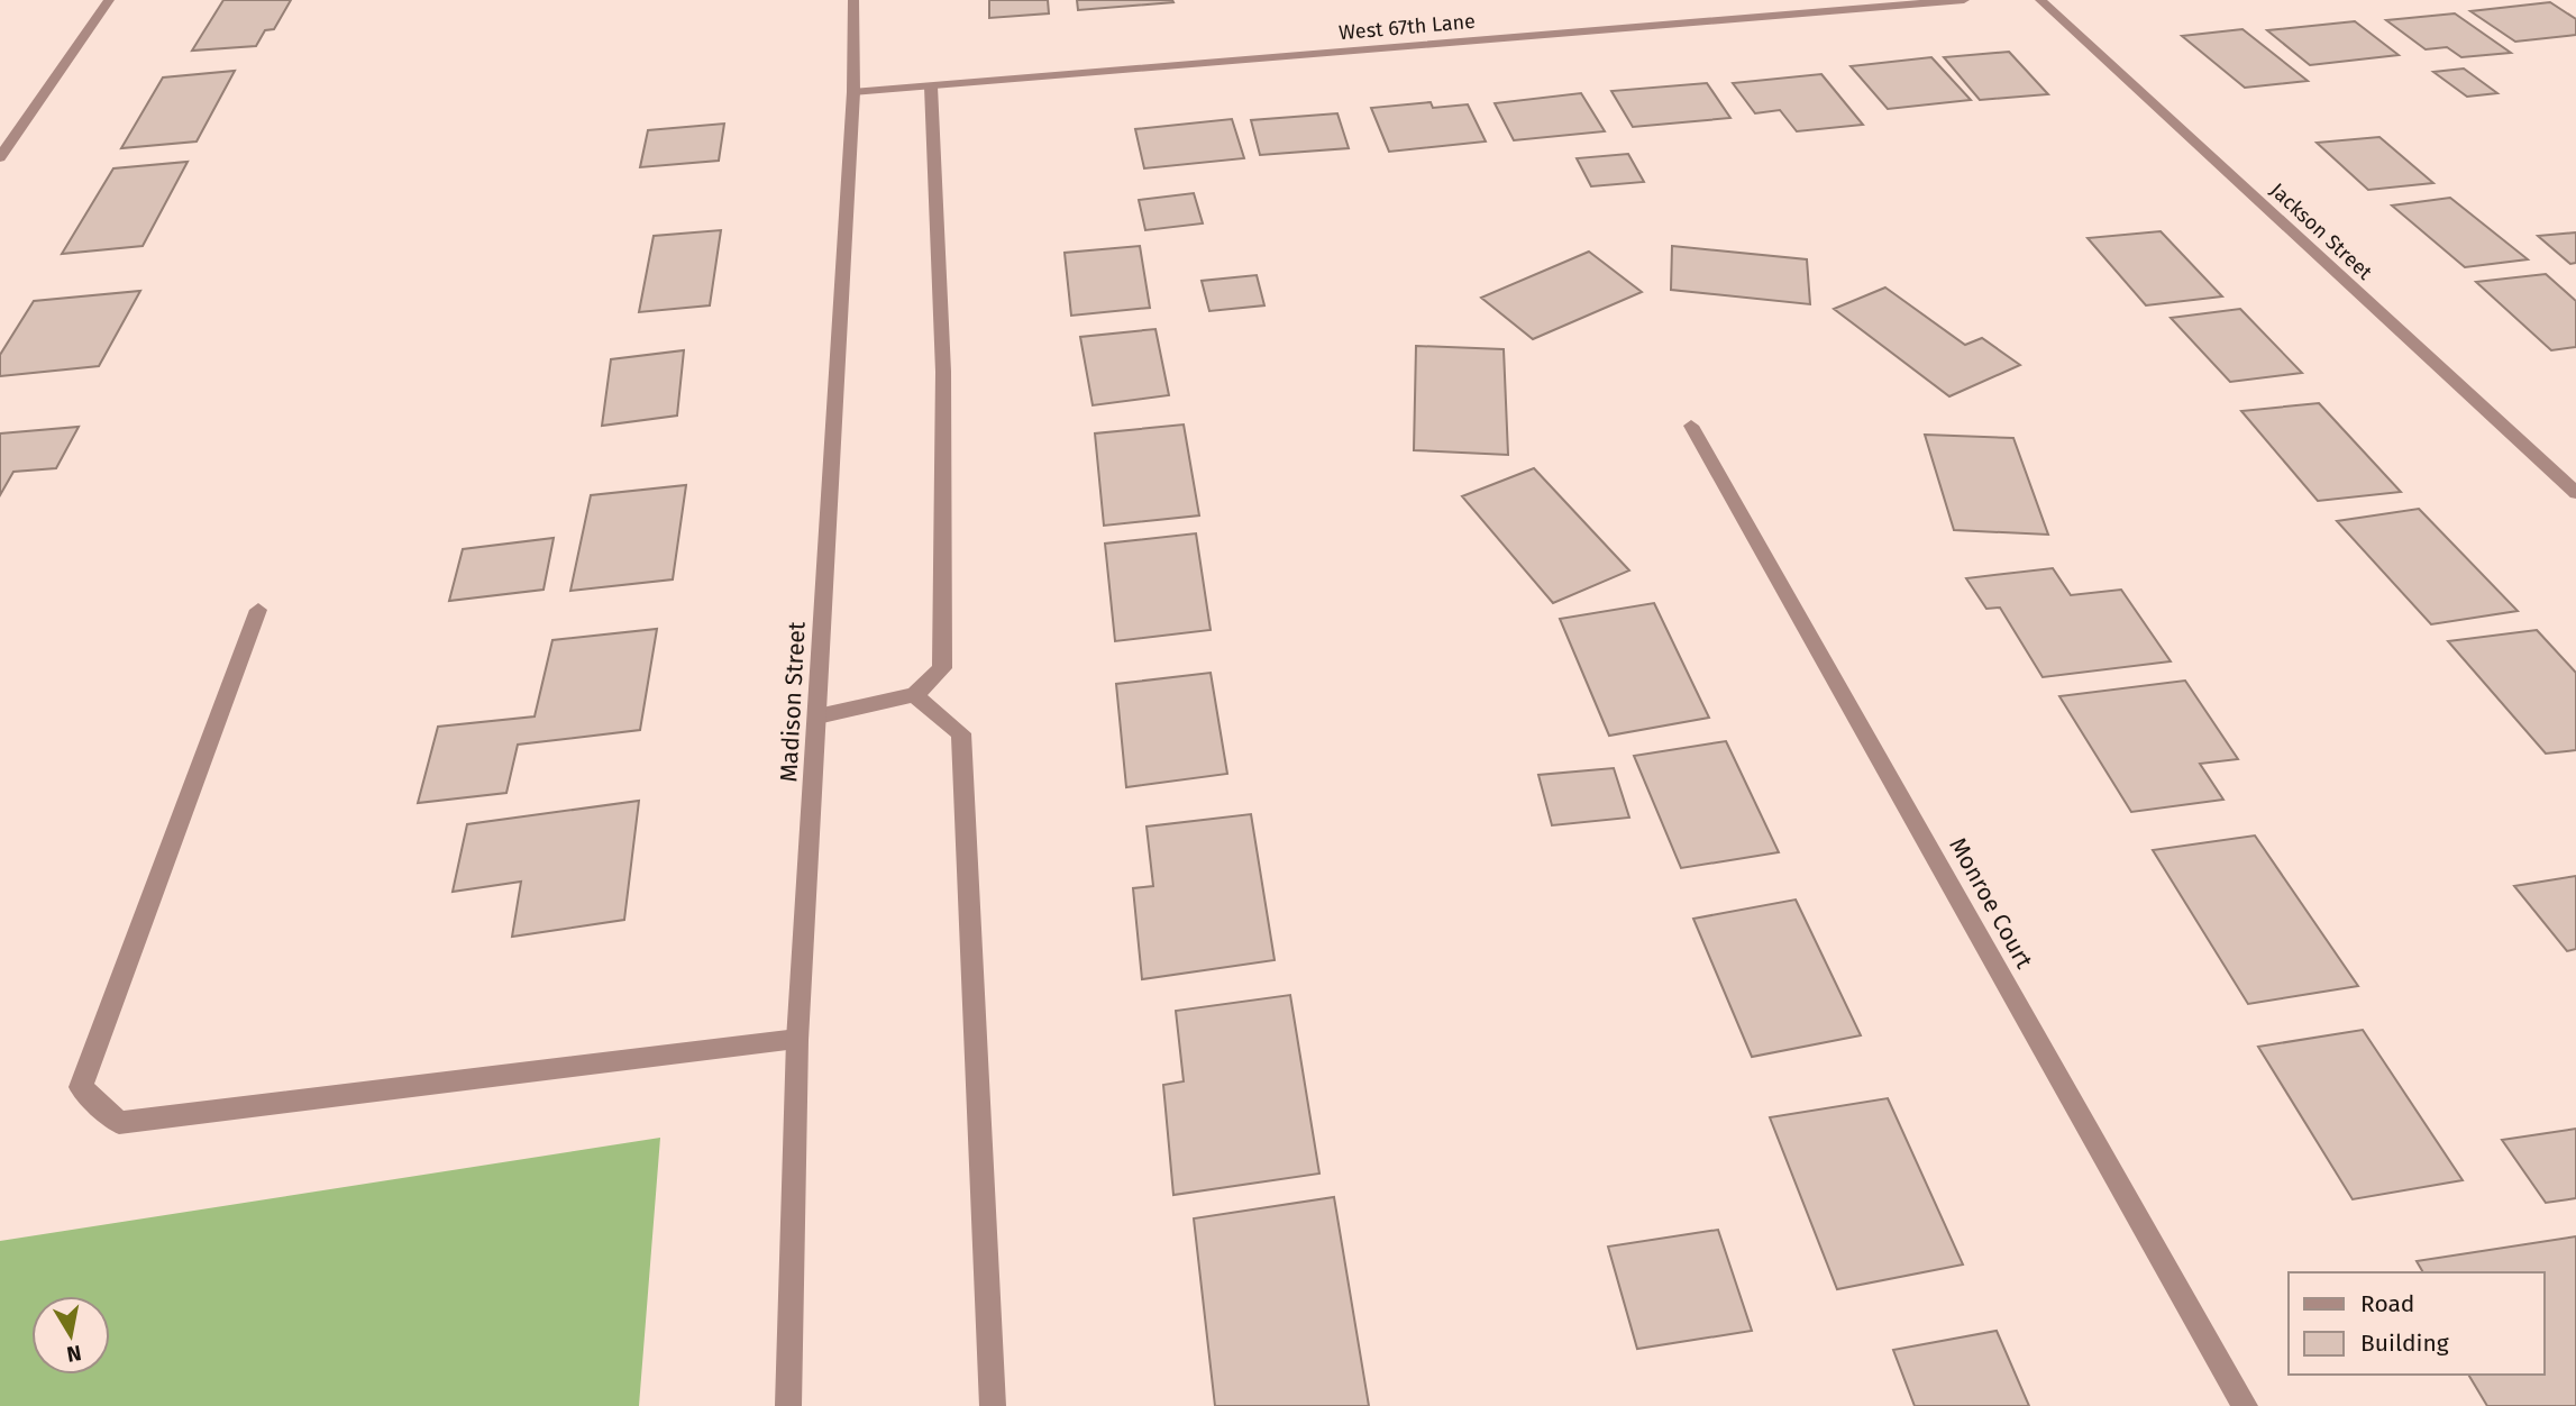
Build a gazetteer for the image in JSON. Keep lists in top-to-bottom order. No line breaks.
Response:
{"streets":{"street":["West 67th Lane","Jackson Street","Madison Street","Monroe Court"]},"crossings":[["West 67th Lane","Madison Street"]],"legend":["Road","Building"],"north":"bottom"}
